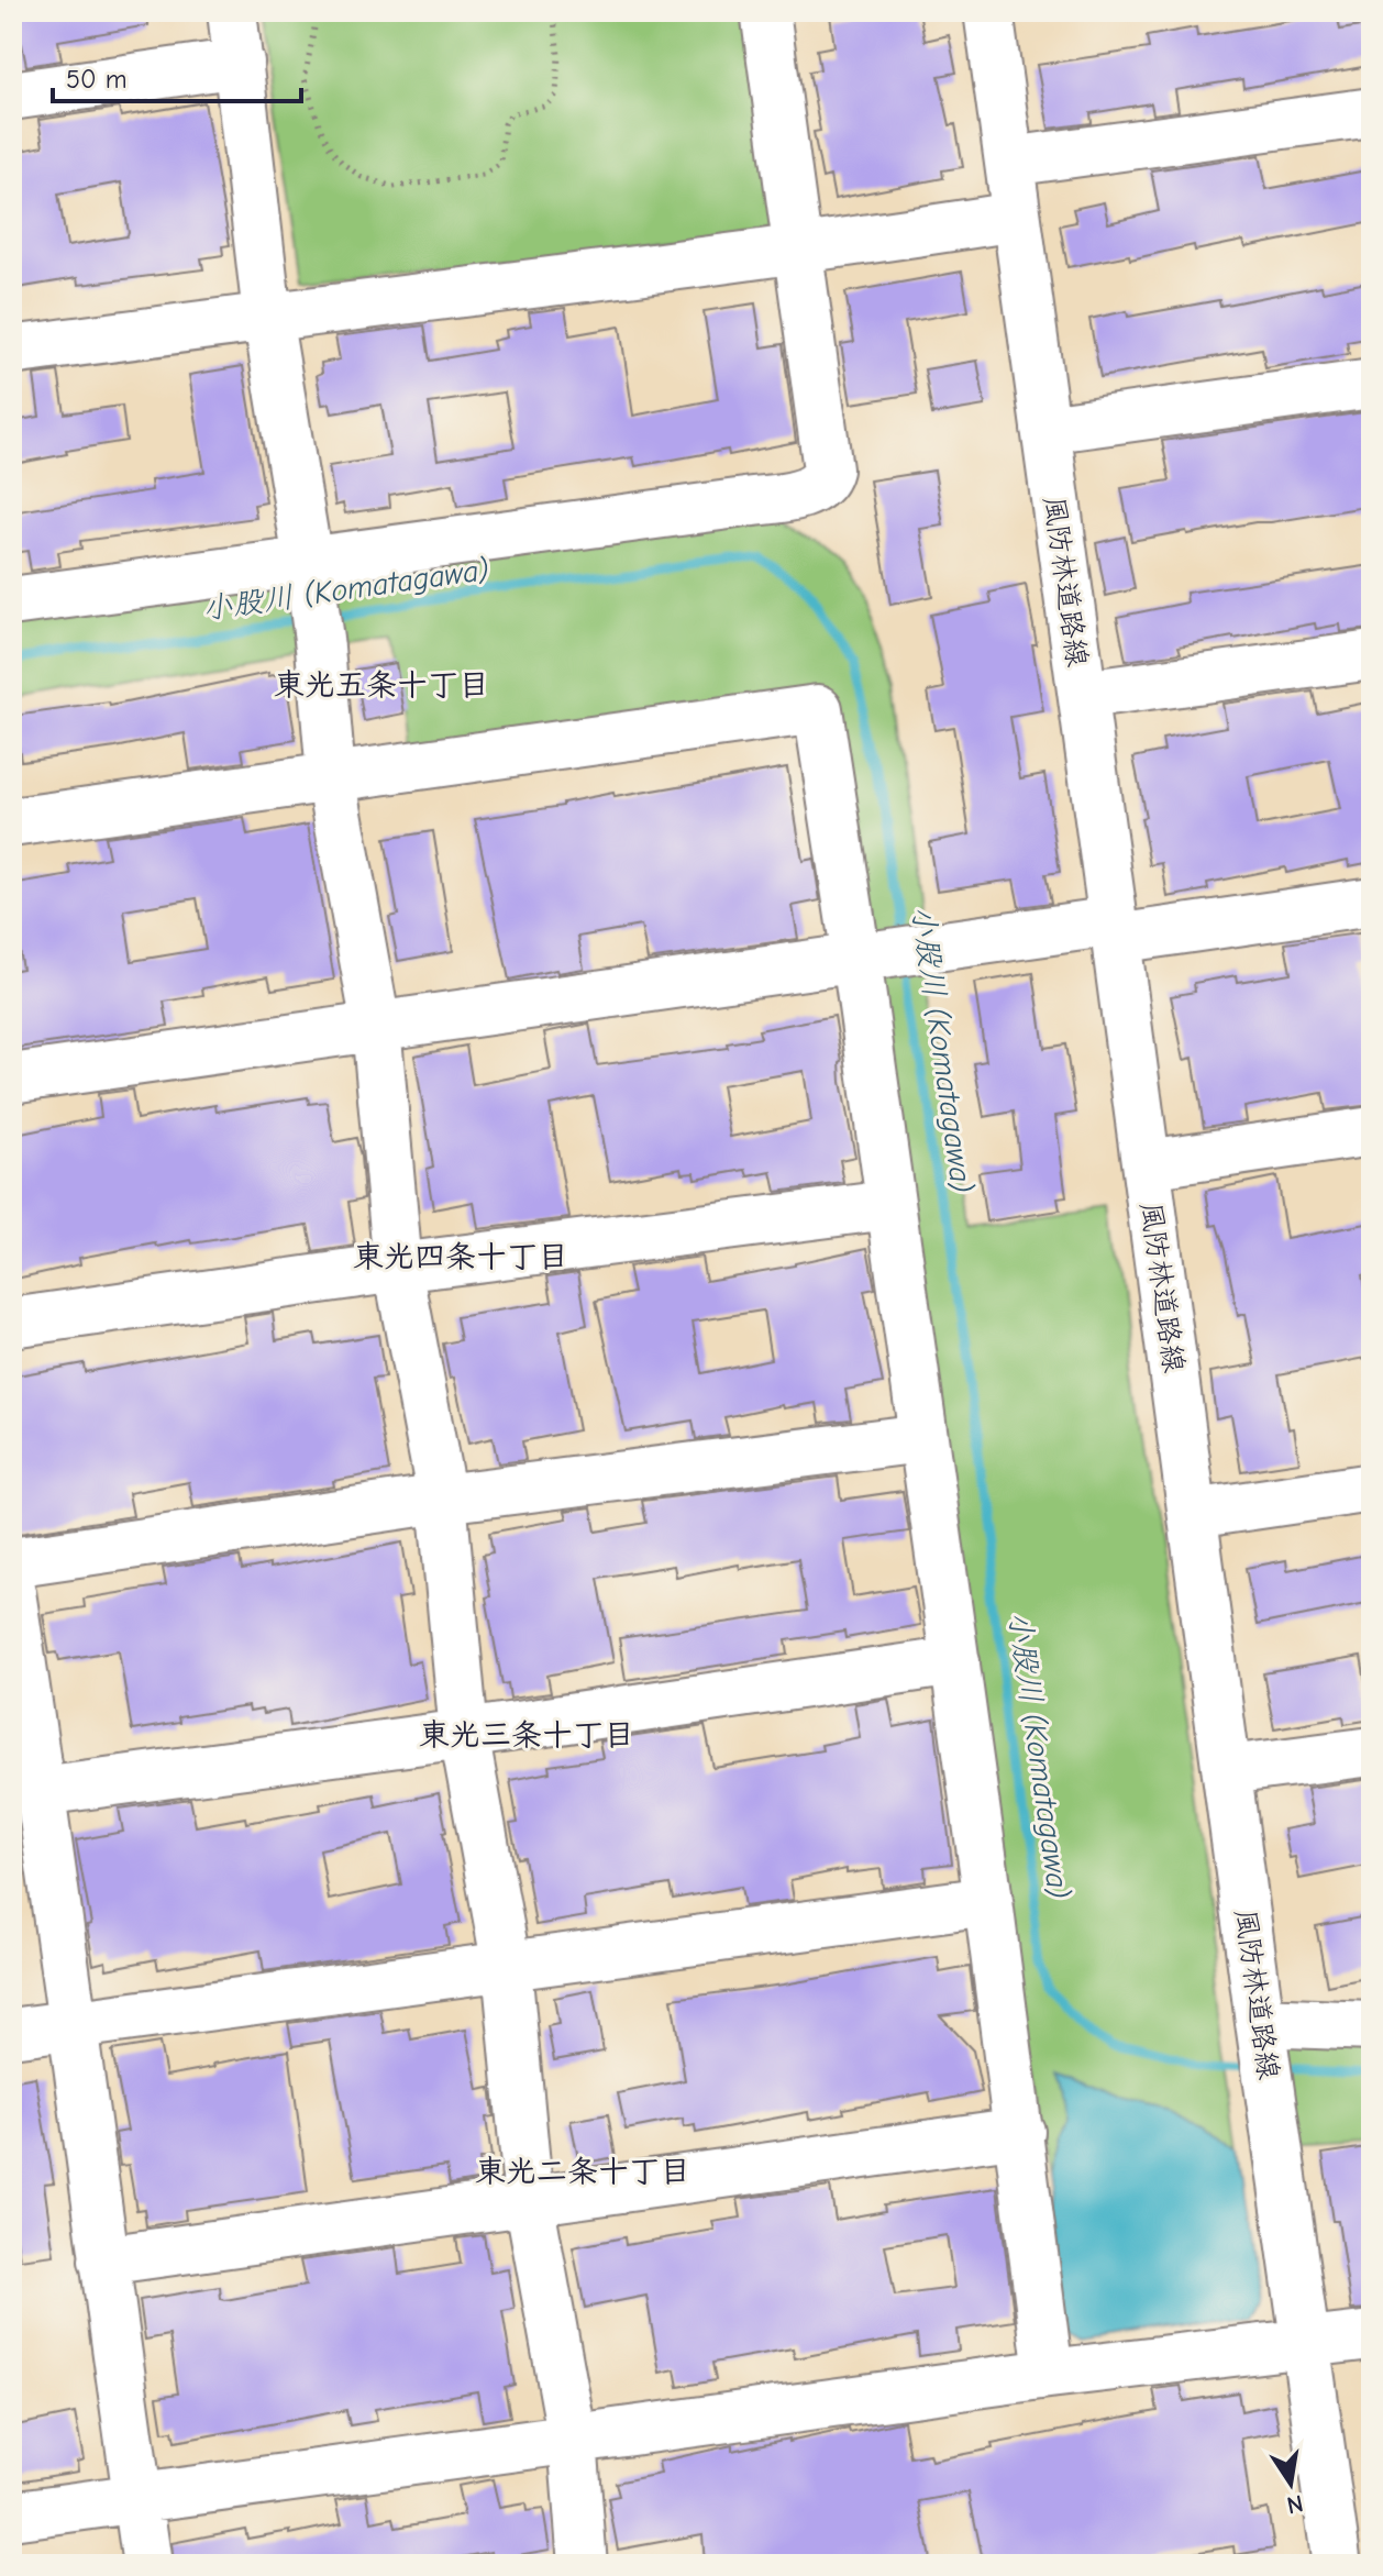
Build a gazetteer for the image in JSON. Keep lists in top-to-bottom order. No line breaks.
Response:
{"streets":{"street":["風防林道路線"]},"districts":["東光五条十丁目","東光四条十丁目","東光三条十丁目","東光二条十丁目"],"water":["小股川 (Komatagawa)"],"scale_bar":"50 m","north":"bottom"}
